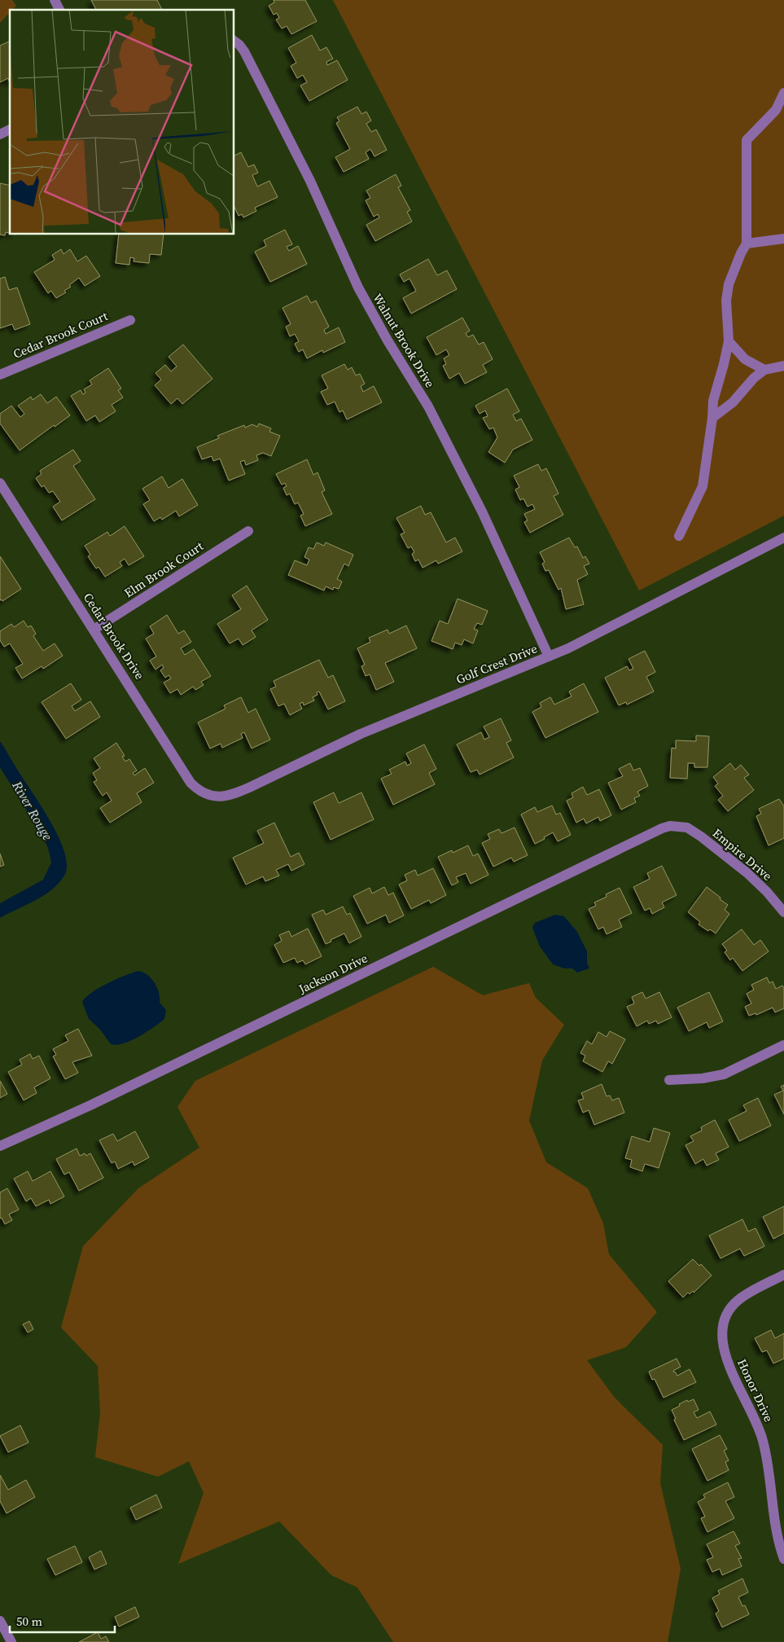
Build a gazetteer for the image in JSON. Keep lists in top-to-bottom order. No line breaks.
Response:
{"streets":{"street":["Cedar Brook Court","Walnut Brook Drive","Elm Brook Court","Cedar Brook Drive","Golf Crest Drive","Empire Drive","Jackson Drive","Honor Drive"]},"crossings":[["Walnut Brook Drive","Golf Crest Drive"],["Elm Brook Court","Cedar Brook Drive"],["Cedar Brook Drive","Golf Crest Drive"],["Empire Drive","Jackson Drive"]],"water":["River Rouge"],"scale_bar":"50 m"}
